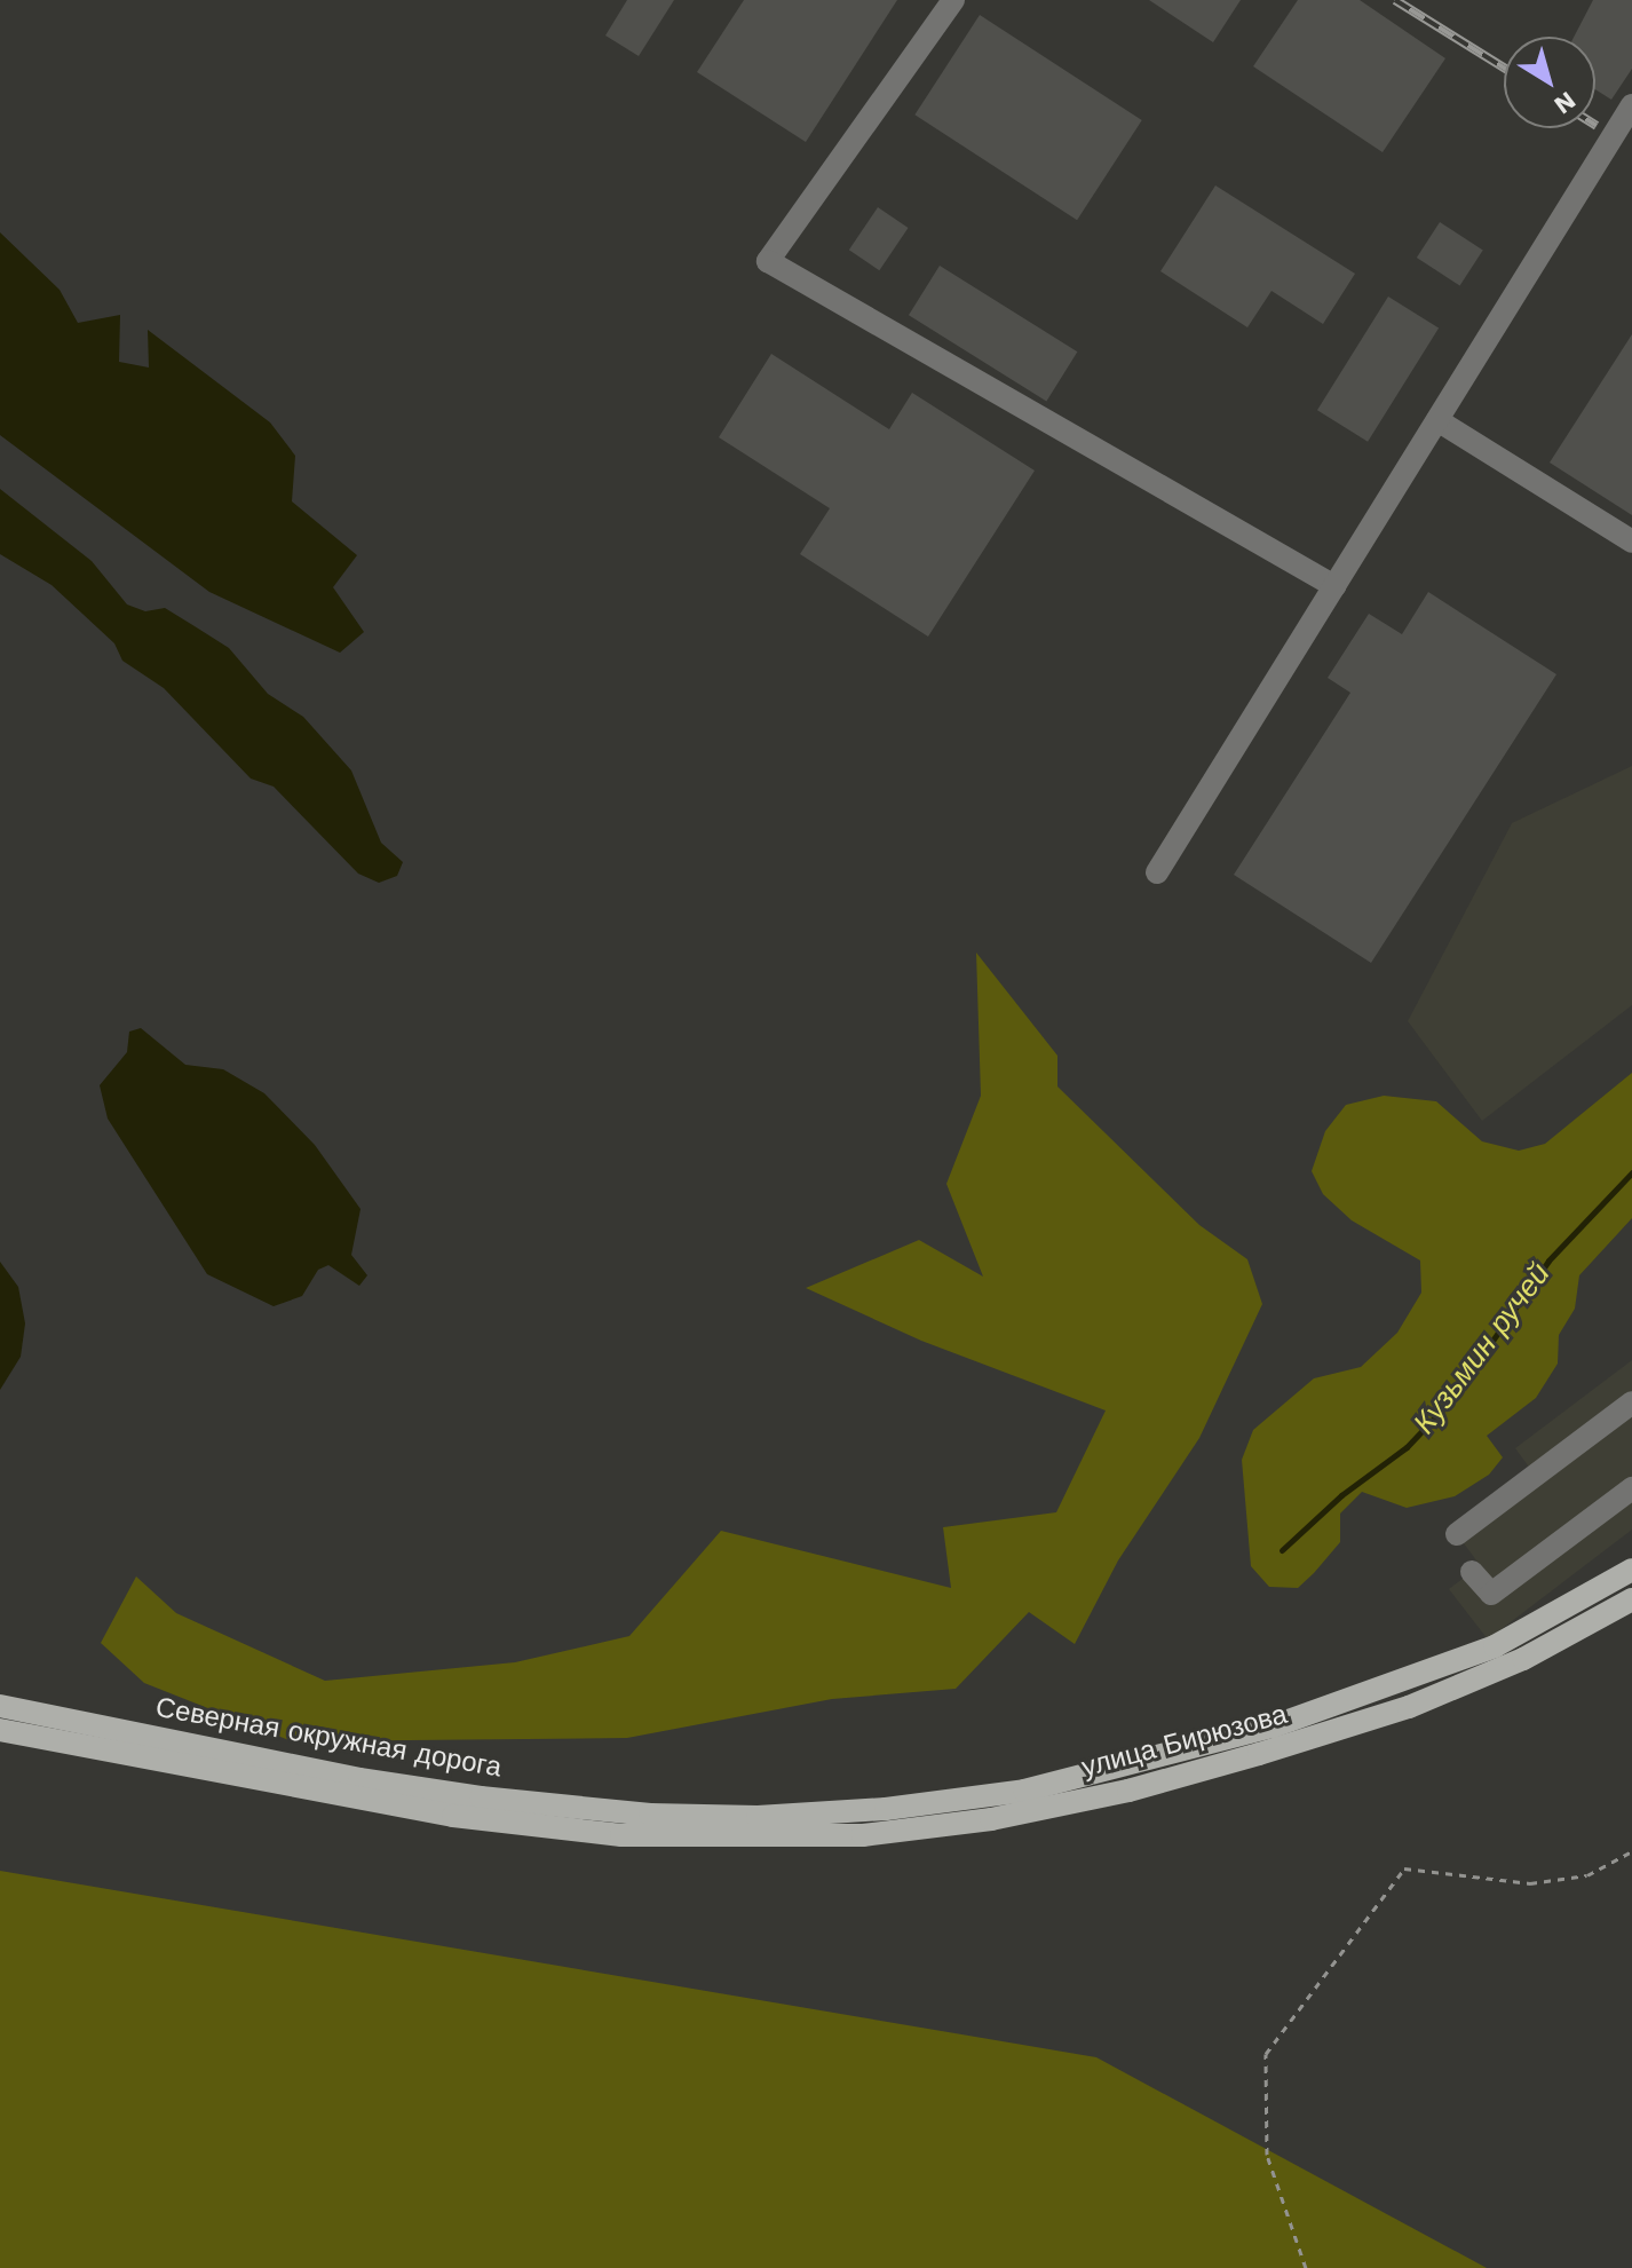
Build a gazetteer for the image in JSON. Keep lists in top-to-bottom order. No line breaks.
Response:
{"streets":{"main road":["Северная окружная дорога","улица Бирюзова"]},"crossings":[["Северная окружная дорога","улица Бирюзова"]],"water":["Кузьмин ручей"],"north":"bottom right"}
